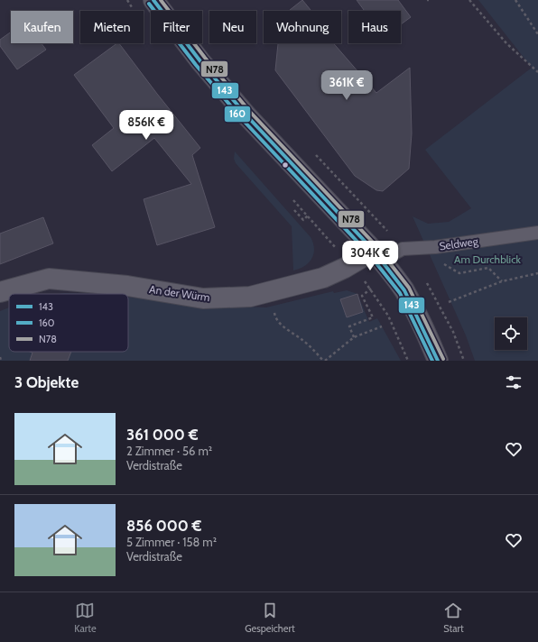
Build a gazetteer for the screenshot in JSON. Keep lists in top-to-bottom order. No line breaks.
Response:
{"streets":{"street":["An der Würm"],"lane":["Seldweg"]},"crossings":[["Seldweg","An der Würm"]],"parks":["Am Durchblick"],"lines":["transit line 143","transit line N78","transit line 160"],"legend":["143","160","N78"],"page":{"chip":["Kaufen","Mieten","Filter","Neu","Wohnung","Haus"],"price":["361K €","856K €","304K €"],"heading":"3 Objekte","list":[{"name":"361 000 €","note":"2 Zimmer · 56 m² · Verdistraße"},{"name":"856 000 €","note":"5 Zimmer · 158 m² · Verdistraße"}],"tabs":["Karte","Gespeichert","Start"]}}
